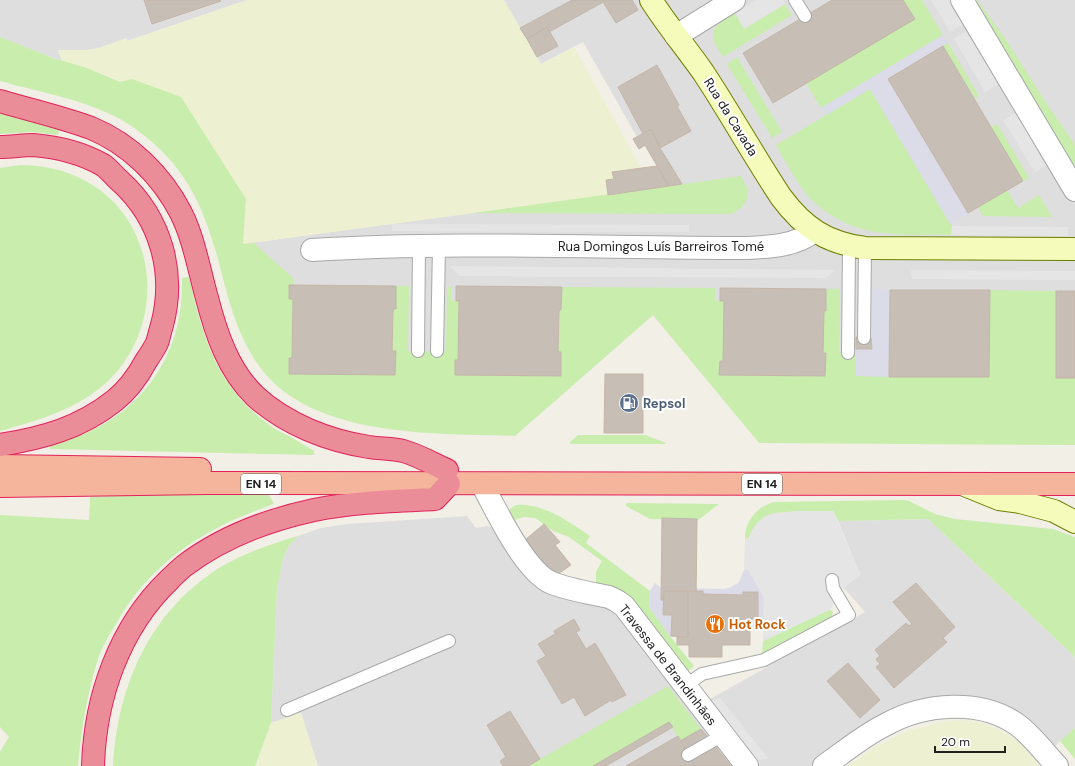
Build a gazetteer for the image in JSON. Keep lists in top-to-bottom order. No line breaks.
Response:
{"streets":{"highway":["EN 14"],"main road":["Rua da Cavada"],"street":["Rua Domingos Luís Barreiros Tomé","Travessa de Brandinhães"]},"crossings":[["Rua da Cavada","Rua Domingos Luís Barreiros Tomé"],["EN 14","Travessa de Brandinhães"]],"places":{"fuel station":["Repsol"],"restaurant":["Hot Rock"]},"scale_bar":"20 m"}
